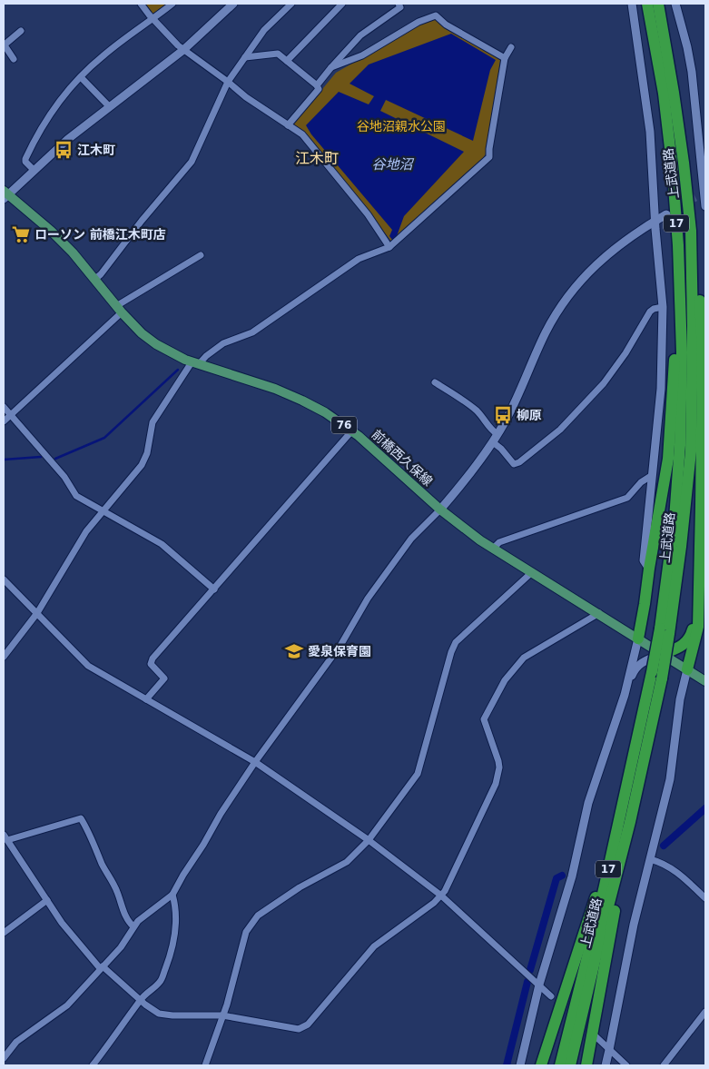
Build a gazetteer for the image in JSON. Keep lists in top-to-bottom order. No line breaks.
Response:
{"streets":{"highway":["上武道路","17"],"main road":["76","前橋西久保線"]},"crossings":[["上武道路","17"]],"districts":["江木町"],"water":["谷地沼"],"parks":["谷地沼親水公園"],"places":{"bus stop":["江木町","柳原"],"supermarket":["ローソン 前橋江木町店"],"school or university":["愛泉保育園"]}}
